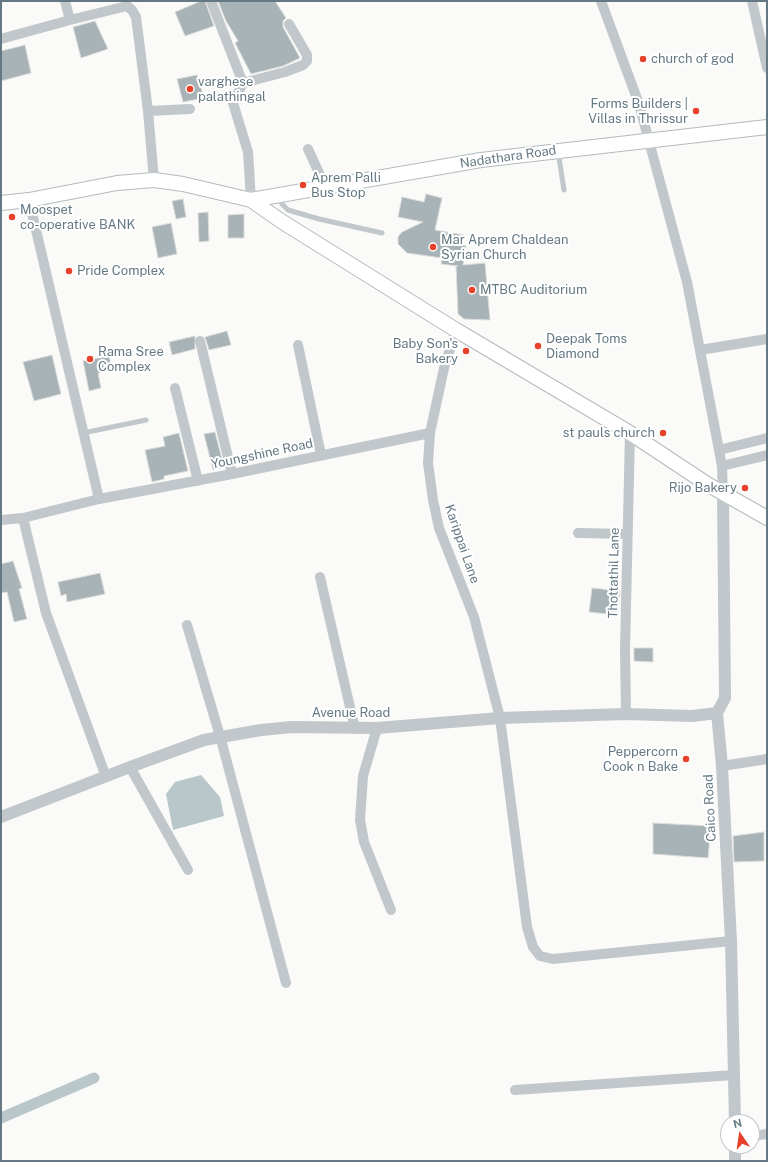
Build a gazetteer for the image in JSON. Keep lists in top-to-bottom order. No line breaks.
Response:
{"streets":{"main road":["Nadathara Road"],"street":["Youngshine Road","Karippai Lane","Thottathil Lane","Avenue Road","Caico Road"]},"crossings":[["Youngshine Road","Karippai Lane"],["Karippai Lane","Avenue Road"],["Karippai Lane","Caico Road"],["Thottathil Lane","Avenue Road"],["Avenue Road","Caico Road"]],"places":["church of god","varghese palathingal","Forms Builders | Villas in Thrissur","Aprem Palli Bus Stop","Moospet co-operative BANK","Mar Aprem Chaldean Syrian Church","Pride Complex","MTBC Auditorium","Deepak Toms Diamond","Baby Son's Bakery","Rama Sree Complex","st pauls church","Rijo Bakery","Peppercorn Cook n Bake"],"north":"top"}
